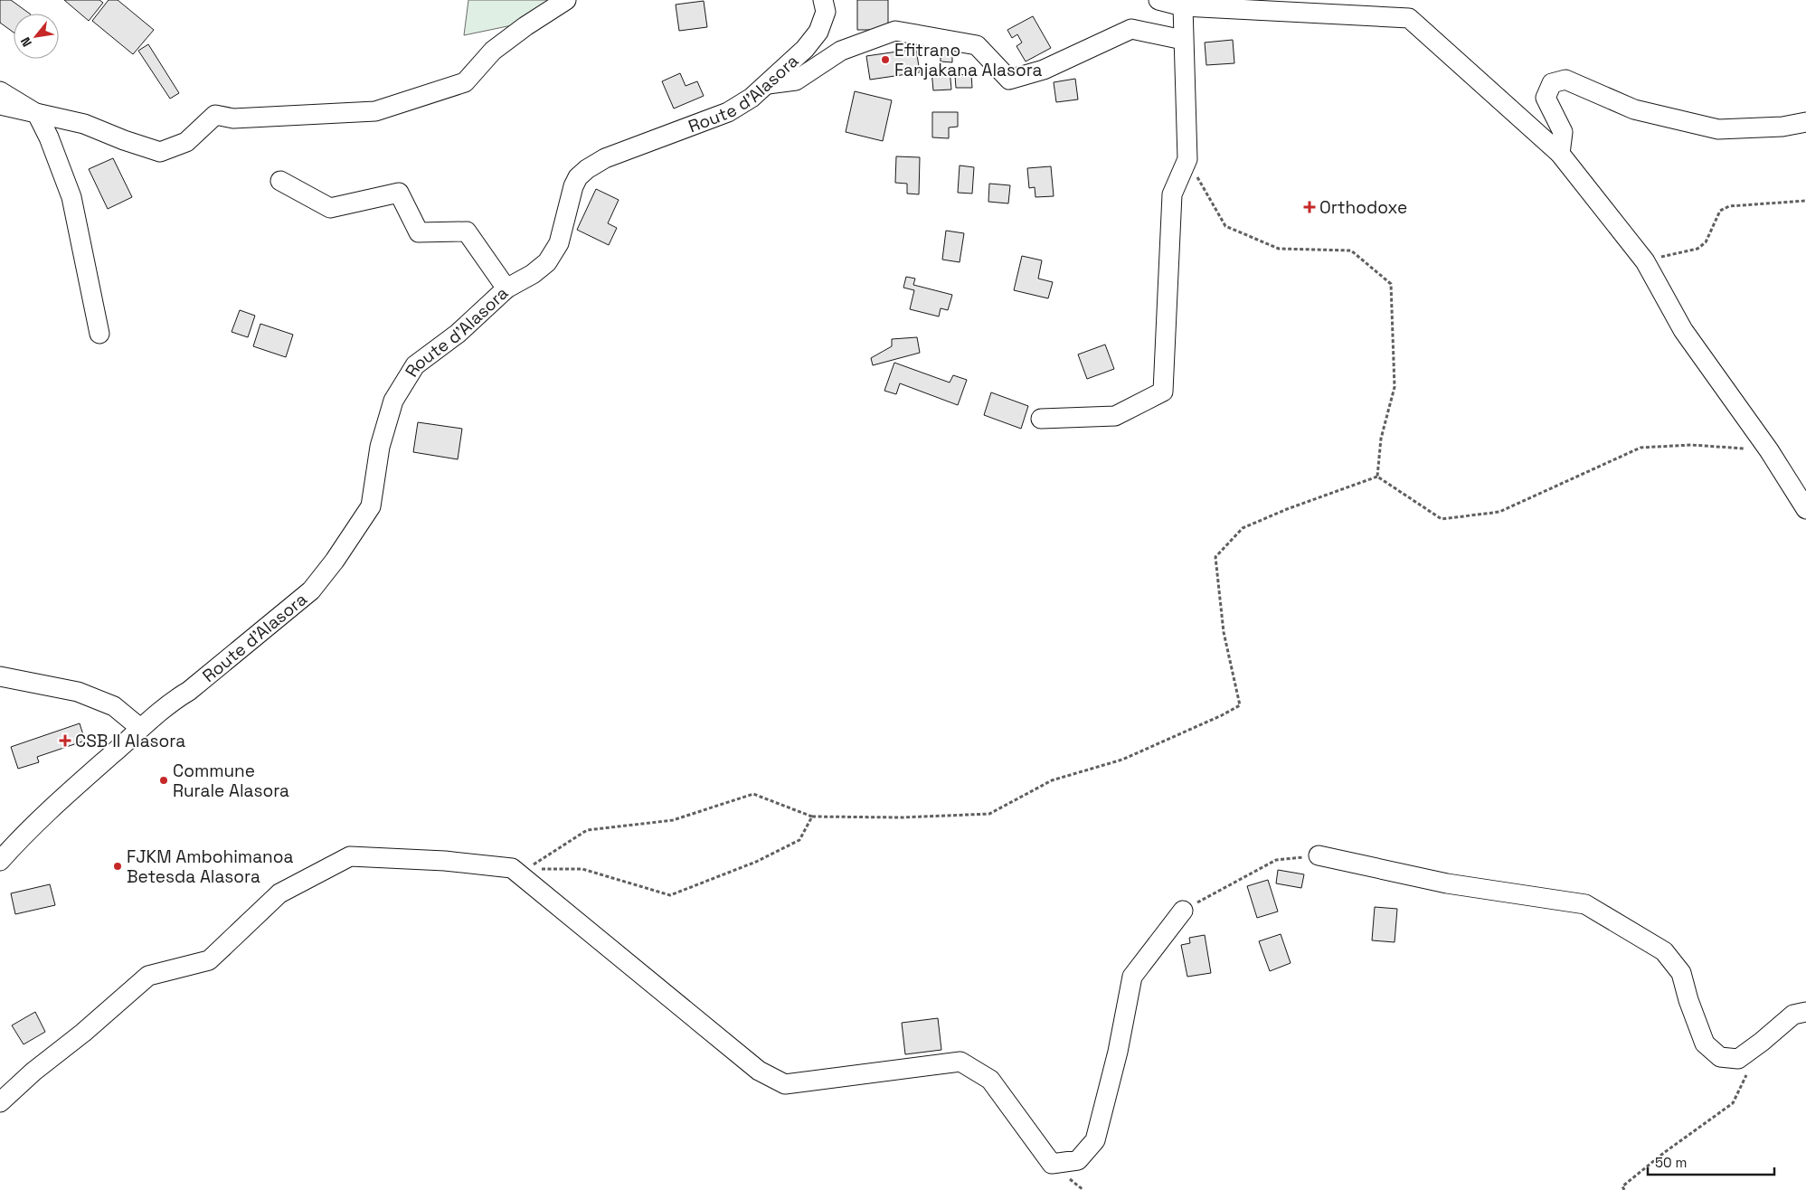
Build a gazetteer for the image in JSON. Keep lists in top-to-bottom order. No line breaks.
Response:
{"streets":{"street":["Route d'Alasora"]},"places":{"other":["Efitrano Fanjakana Alasora","Commune Rurale Alasora","FJKM Ambohimanoa Betesda Alasora"],"health":["Orthodoxe","CSB II Alasora"]},"scale_bar":"50 m","north":"bottom left"}
